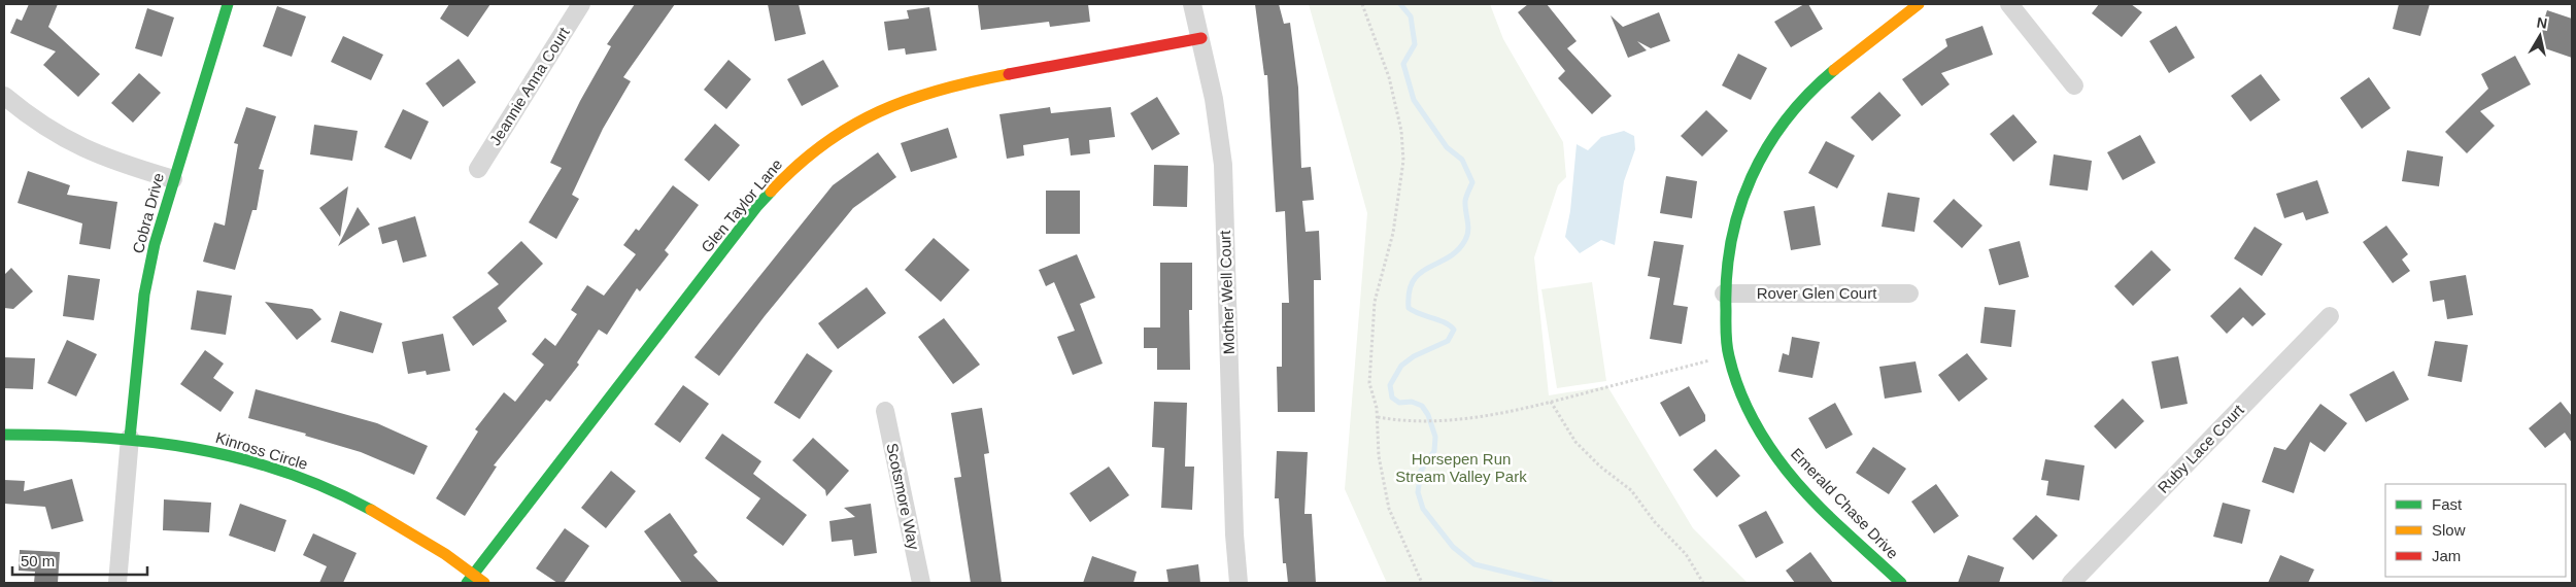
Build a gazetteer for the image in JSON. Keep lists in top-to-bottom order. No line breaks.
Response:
{"streets":{"street":["Jeannie Anna Court","Glen Taylor Lane","Cobra Drive","Mother Well Court","Rover Glen Court","Ruby Lace Court","Kinross Circle","Scotsmore Way","Emerald Chase Drive"]},"crossings":[["Glen Taylor Lane","Mother Well Court"],["Glen Taylor Lane","Kinross Circle"],["Cobra Drive","Kinross Circle"],["Rover Glen Court","Emerald Chase Drive"]],"parks":["Horsepen Run Stream Valley Park"],"legend":["Fast","Slow","Jam"],"scale_bar":"50 m","north":"top"}
